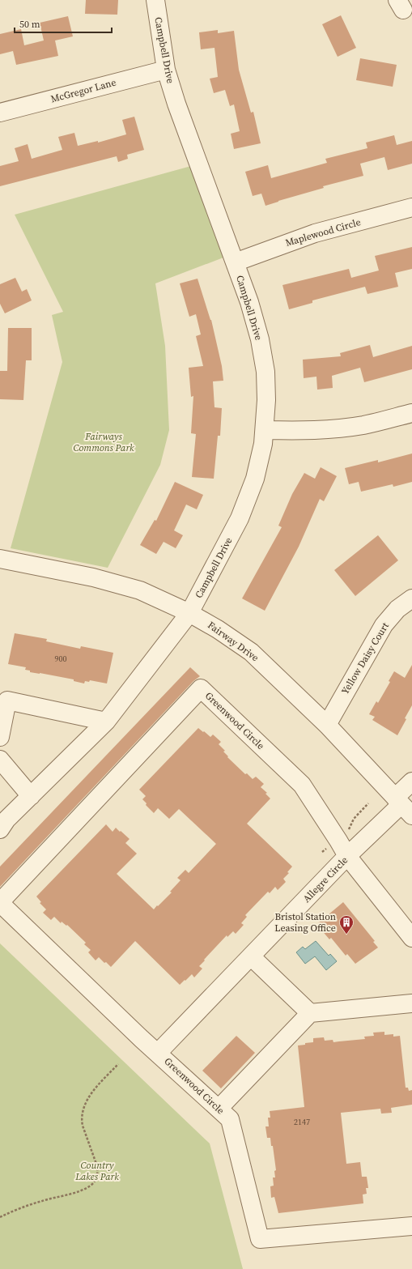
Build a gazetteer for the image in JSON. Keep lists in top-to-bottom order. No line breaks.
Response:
{"streets":{"street":["Campbell Drive","McGregor Lane","Maplewood Circle","Fairway Drive","Yellow Daisy Court","Greenwood Circle","Allegre Circle"]},"crossings":[["Campbell Drive","McGregor Lane"],["Campbell Drive","Maplewood Circle"],["Campbell Drive","Fairway Drive"],["Fairway Drive","Yellow Daisy Court"],["Fairway Drive","Allegre Circle"],["Greenwood Circle","Allegre Circle"]],"parks":["Fairways Commons Park","Country Lakes Park"],"places":{"building":["Bristol Station Leasing Office"]},"house_numbers":["900","2147"],"scale_bar":"50 m"}
